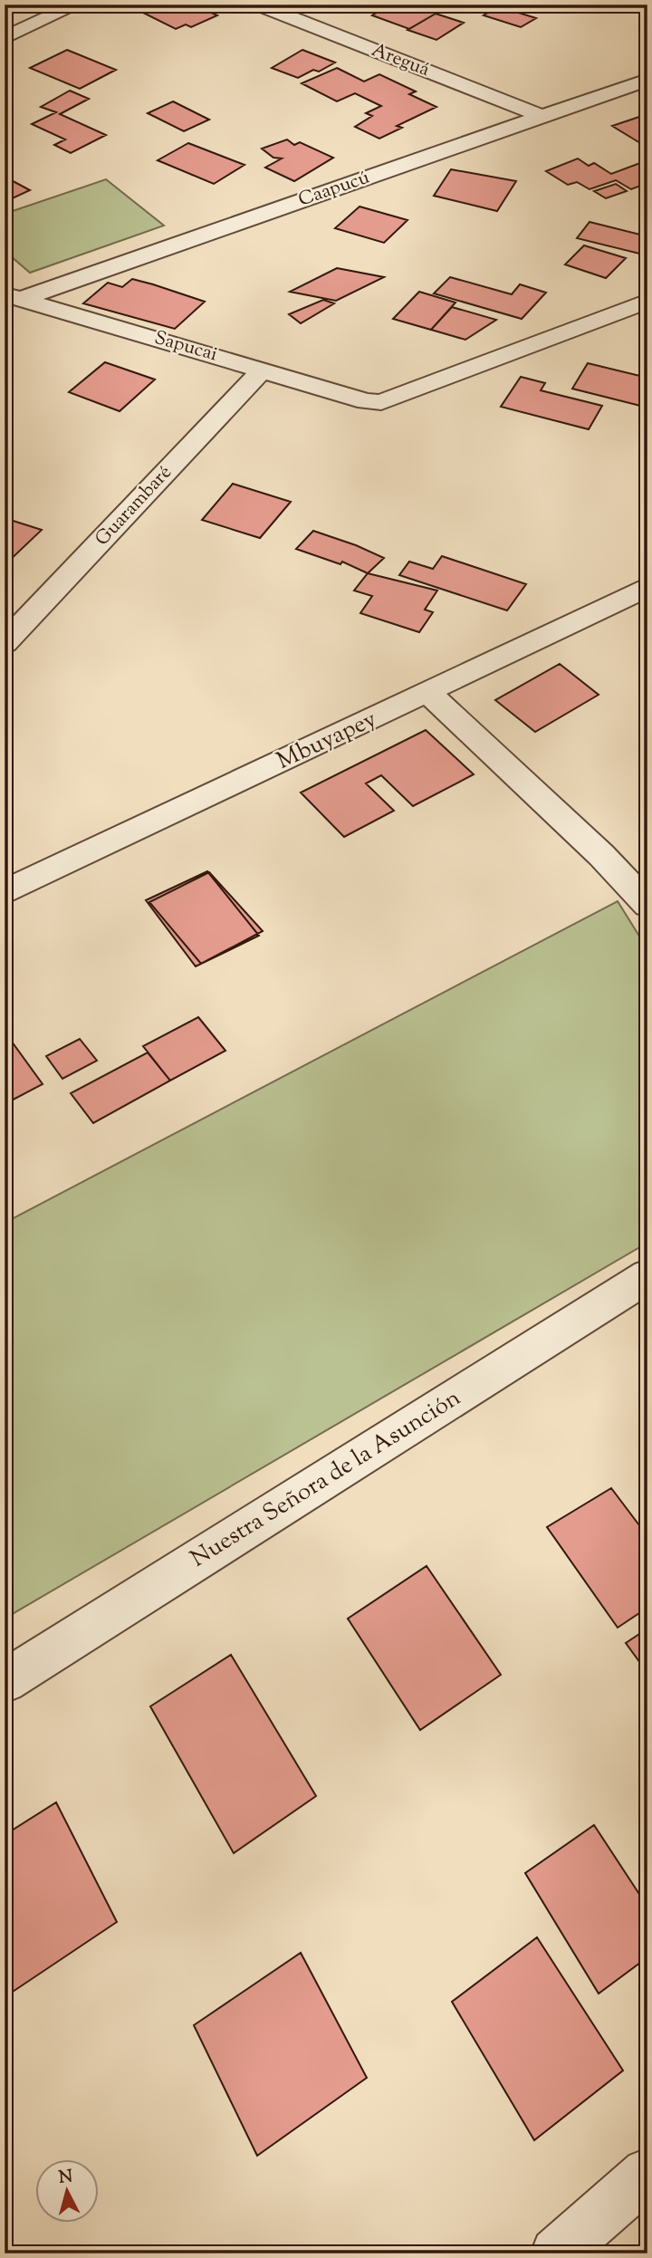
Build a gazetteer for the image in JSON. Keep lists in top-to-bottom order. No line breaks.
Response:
{"streets":{"street":["Areguá","Caapucú","Sapucai","Guarambaré","Mbuyapey","Nuestra Señora de la Asunción"]},"crossings":[["Areguá","Caapucú"],["Caapucú","Sapucai"],["Sapucai","Guarambaré"]],"north":"top"}
